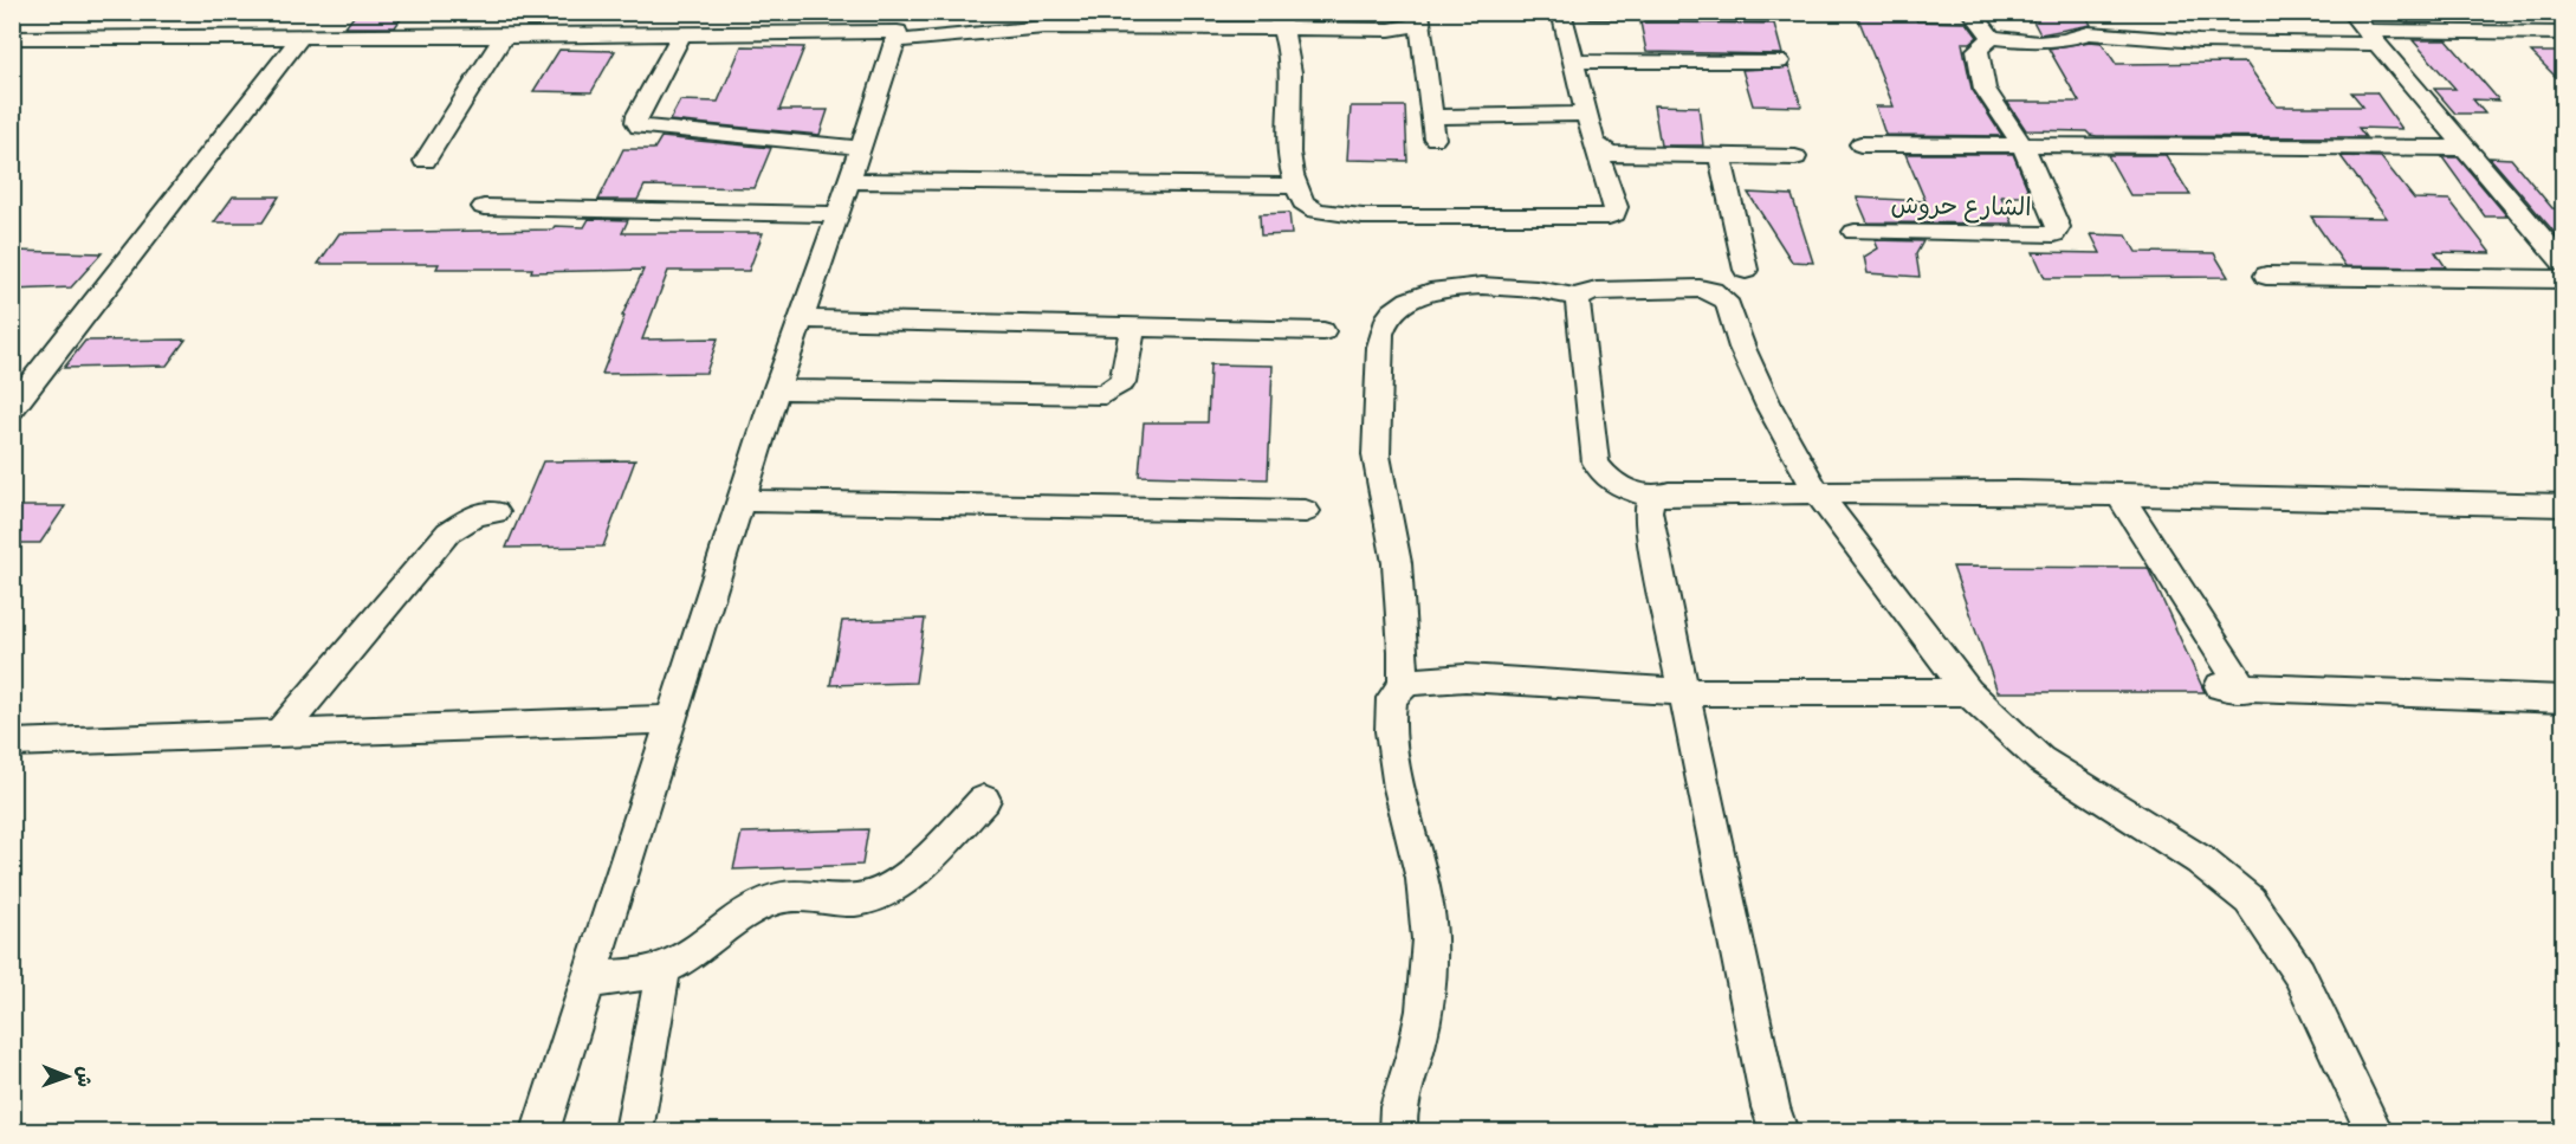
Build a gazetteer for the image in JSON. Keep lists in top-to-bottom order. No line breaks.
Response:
{"streets":{"street":["الشارع حروش"]},"north":"right"}
